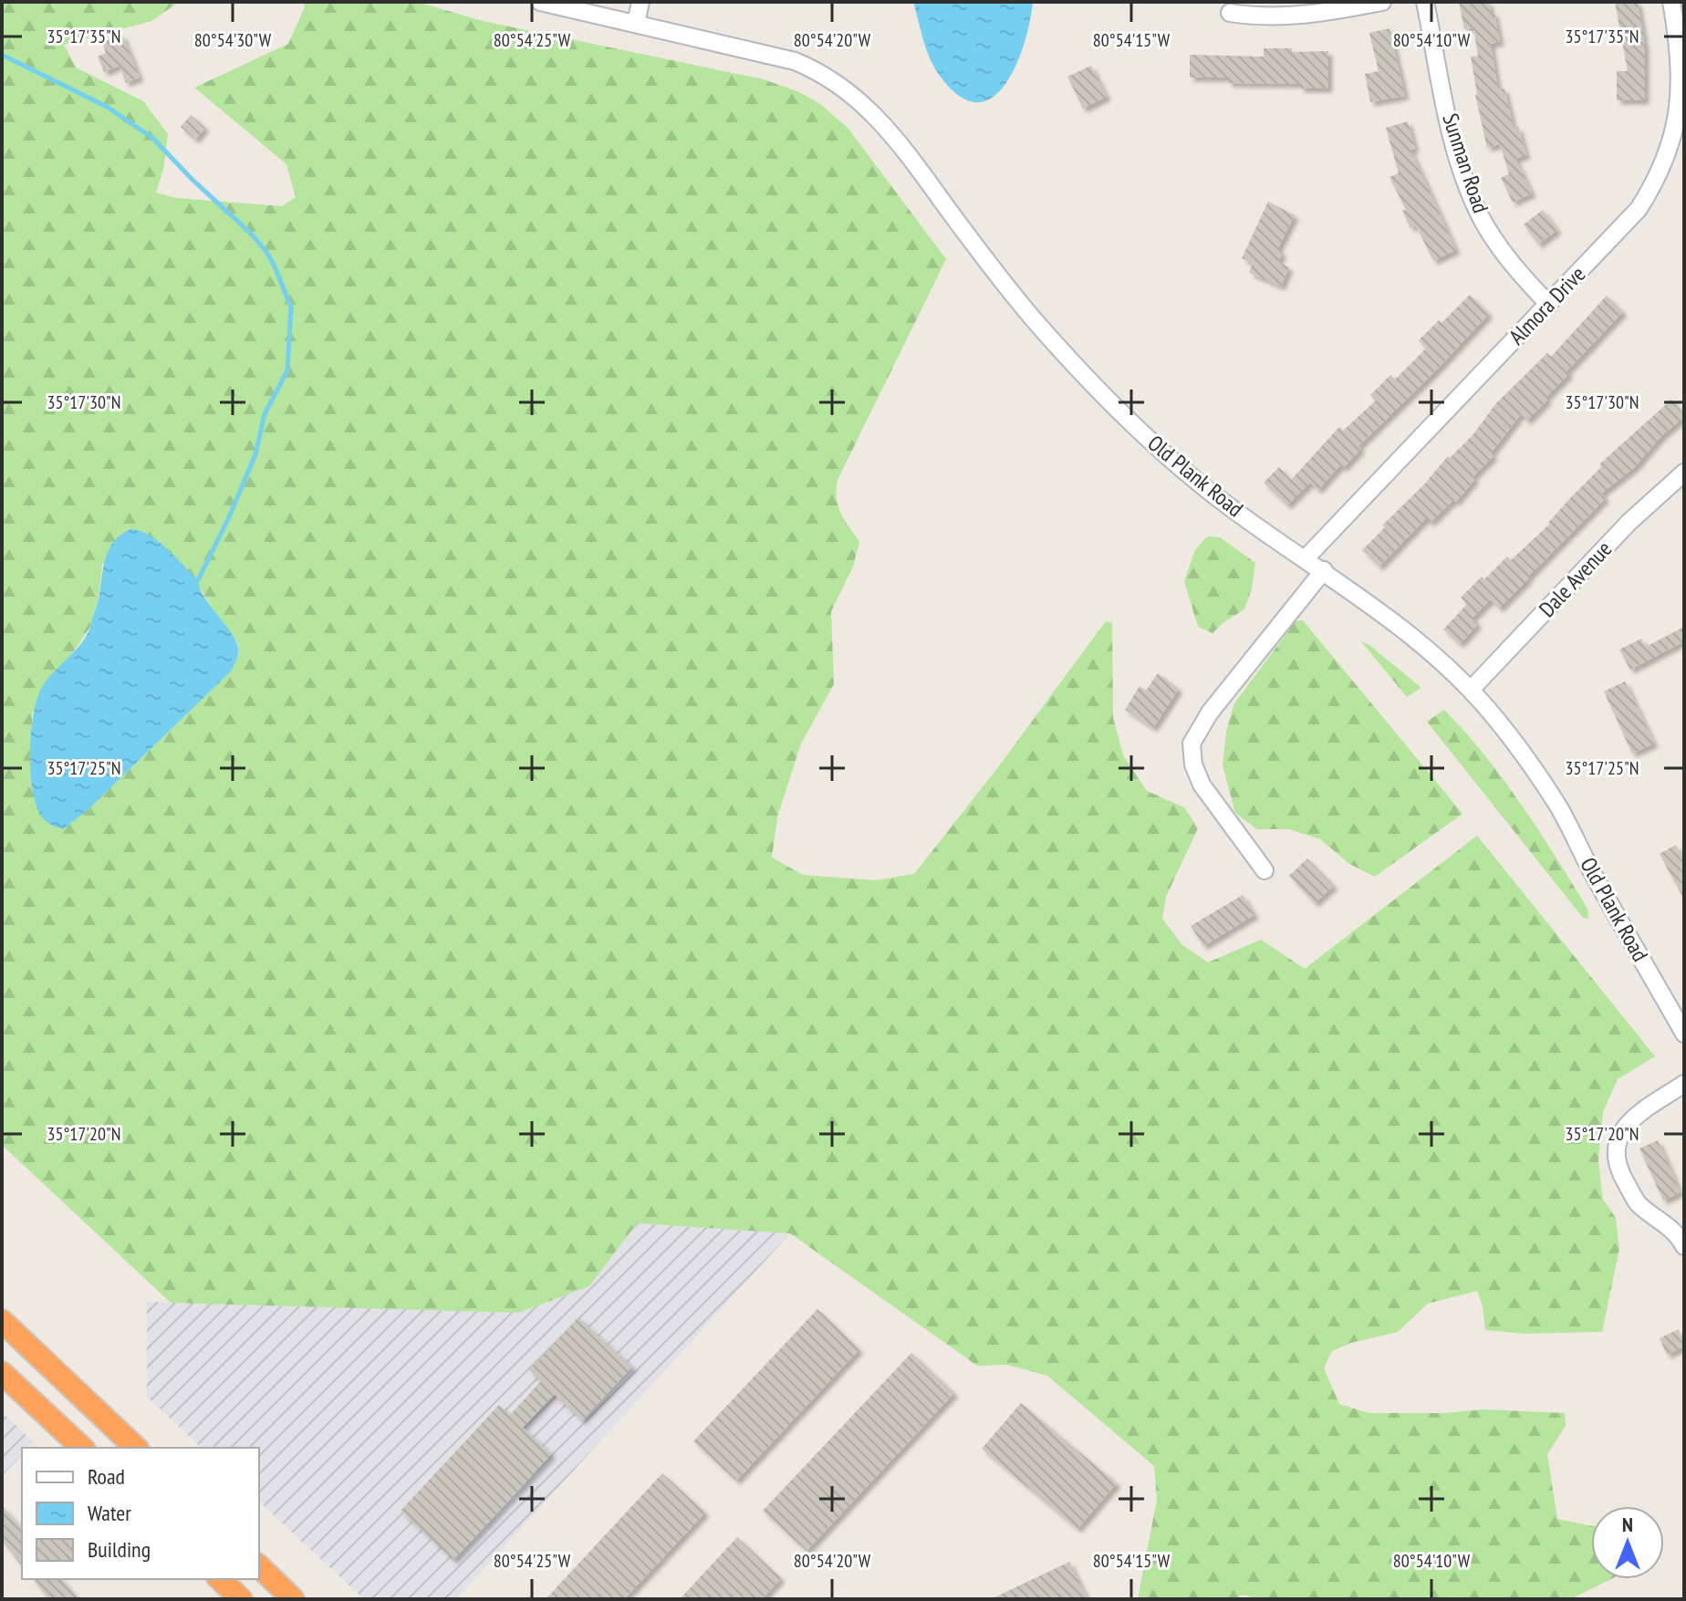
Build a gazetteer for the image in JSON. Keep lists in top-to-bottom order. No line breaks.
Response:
{"streets":{"street":["Sunman Road","Almora Drive","Old Plank Road","Dale Avenue"]},"crossings":[["Sunman Road","Almora Drive"],["Almora Drive","Old Plank Road"],["Old Plank Road","Dale Avenue"]],"legend":["Road","Water","Building"],"north":"top","coordinates":["35°17'35\"N","80°54'30\"W","80°54'25\"W","80°54'20\"W","80°54'15\"W","80°54'10\"W","35°17'30\"N","35°17'25\"N","35°17'20\"N"]}
